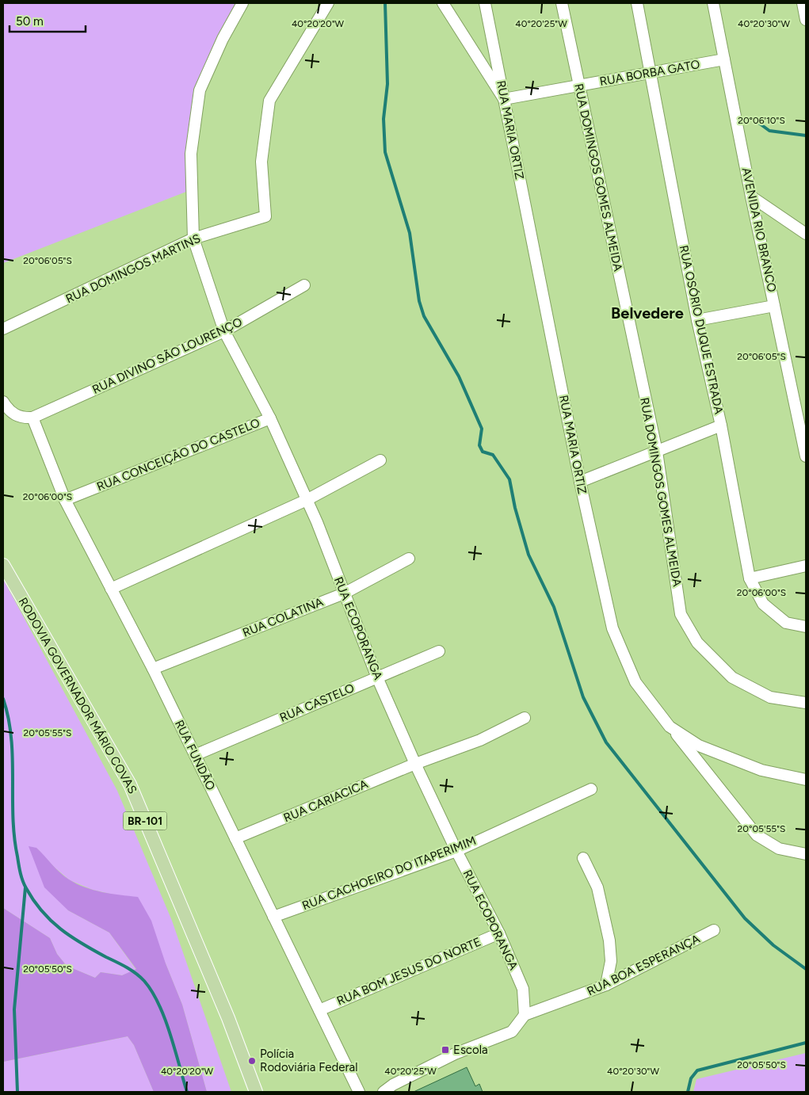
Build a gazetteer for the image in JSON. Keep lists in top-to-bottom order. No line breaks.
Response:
{"streets":{"main road":["RODOVIA GOVERNADOR MÁRIO COVAS","BR-101"],"street":["RUA BORBA GATO","RUA MARIA ORTIZ","RUA DOMINGOS GOMES ALMEIDA","AVENIDA RIO BRANCO","RUA DOMINGOS MARTINS","RUA OSÓRIO DUQUE ESTRADA","RUA DIVINO SÃO LOURENÇO","RUA CONCEIÇÃO DO CASTELO","RUA COLATINA","RUA ECOPORANGA","RUA CASTELO","RUA FUNDÃO","RUA CARIACICA","RUA CACHOEIRO DO ITAPERIMIM","RUA BOA ESPERANÇA","RUA BOM JESUS DO NORTE"]},"crossings":[["RUA BORBA GATO","RUA MARIA ORTIZ"],["RUA BORBA GATO","RUA DOMINGOS GOMES ALMEIDA"],["RUA BORBA GATO","AVENIDA RIO BRANCO"],["RUA BORBA GATO","RUA OSÓRIO DUQUE ESTRADA"],["RUA DOMINGOS MARTINS","RUA ECOPORANGA"],["RUA DIVINO SÃO LOURENÇO","RUA ECOPORANGA"],["RUA DIVINO SÃO LOURENÇO","RUA FUNDÃO"],["RUA CONCEIÇÃO DO CASTELO","RUA ECOPORANGA"],["RUA CONCEIÇÃO DO CASTELO","RUA FUNDÃO"],["RUA COLATINA","RUA ECOPORANGA"],["RUA COLATINA","RUA FUNDÃO"],["RUA ECOPORANGA","RUA CASTELO"],["RUA ECOPORANGA","RUA CARIACICA"],["RUA ECOPORANGA","RUA CACHOEIRO DO ITAPERIMIM"],["RUA ECOPORANGA","RUA BOA ESPERANÇA"],["RUA ECOPORANGA","RUA BOM JESUS DO NORTE"],["RUA CASTELO","RUA FUNDÃO"],["RUA FUNDÃO","RUA CARIACICA"],["RUA FUNDÃO","RUA CACHOEIRO DO ITAPERIMIM"],["RUA FUNDÃO","RUA BOM JESUS DO NORTE"]],"districts":["Belvedere"],"places":{"transit":["Escola"],"other":["Polícia Rodoviária Federal"]},"scale_bar":"50 m","coordinates":["40°20'20\"W","40°20'25\"W","40°20'30\"W","20°06'10\"S","20°06'05\"S","20°06'00\"S","20°05'55\"S","20°05'50\"S"]}
